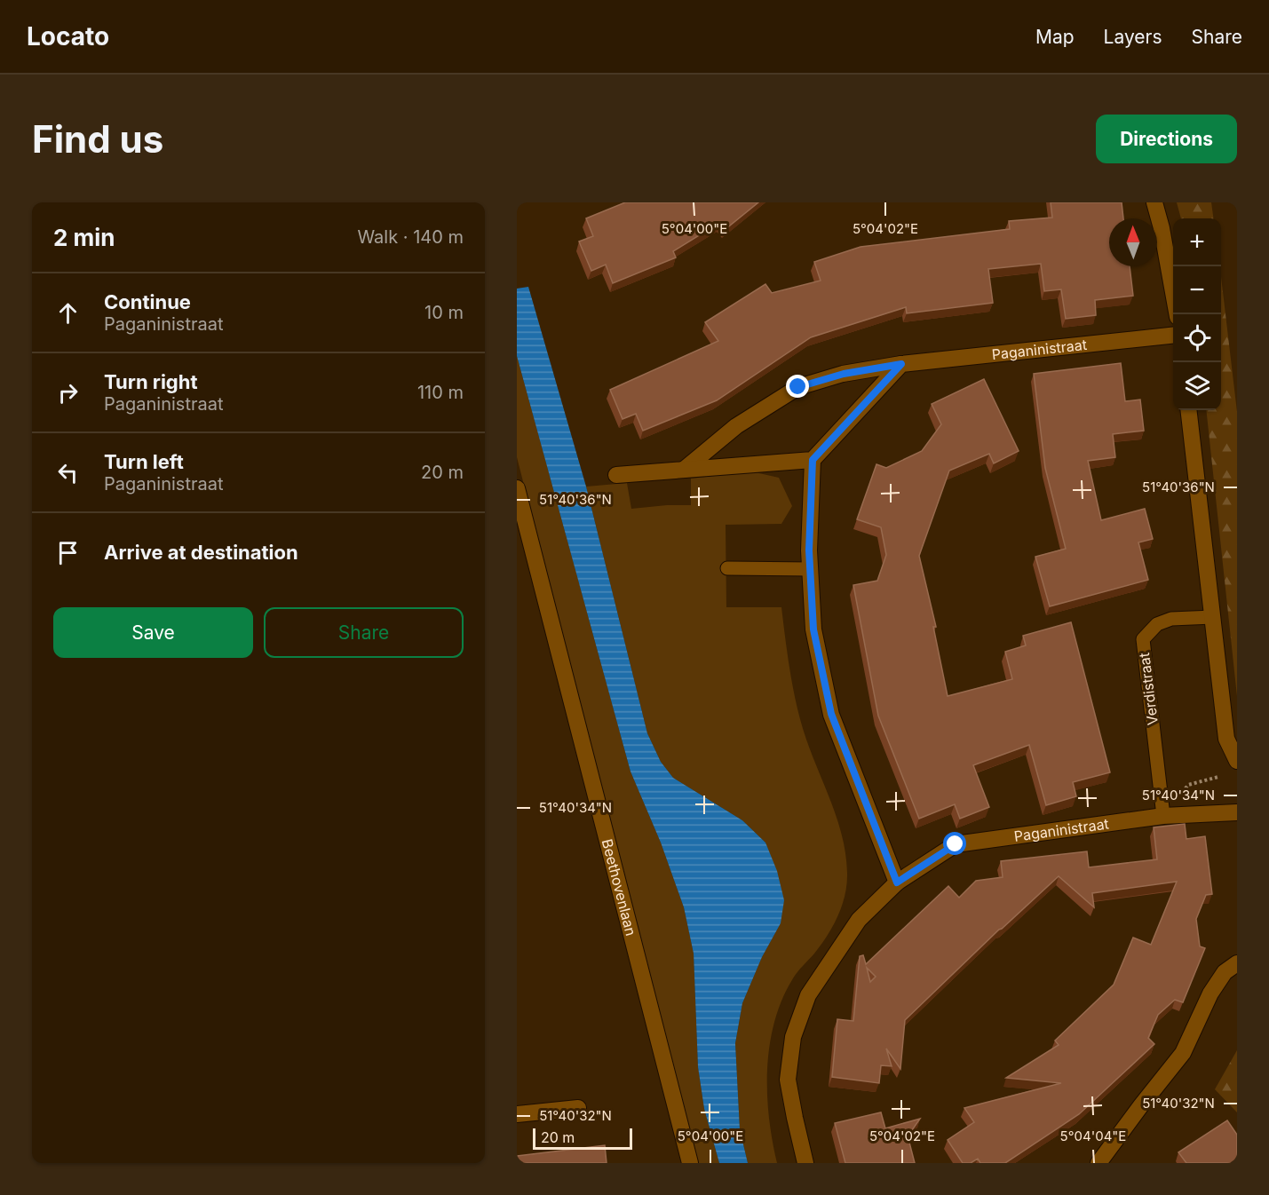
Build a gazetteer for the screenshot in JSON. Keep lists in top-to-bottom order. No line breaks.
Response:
{"streets":{"street":["Paganinistraat","Beethovenlaan"],"lane":["Verdistraat"]},"crossings":[["Paganinistraat","Verdistraat"]],"scale_bar":"20 m","north":"top","page":{"header":"Locato","nav":["Map","Layers","Share"],"buttons":["Directions",["Save","Share"]],"title":"Find us","heading":["2 min","Walk · 140 m"],"map_buttons":["+","−"],"list":[["Continue","Paganinistraat","10 m"],["Turn right","Paganinistraat","110 m"],["Turn left","Paganinistraat","20 m"],"Arrive at destination"],"scale":"20 m"},"coordinates":["5°04'00\"E","5°04'02\"E","51°40'36\"N","51°40'34\"N","51°40'32\"N","5°04'04\"E"]}
